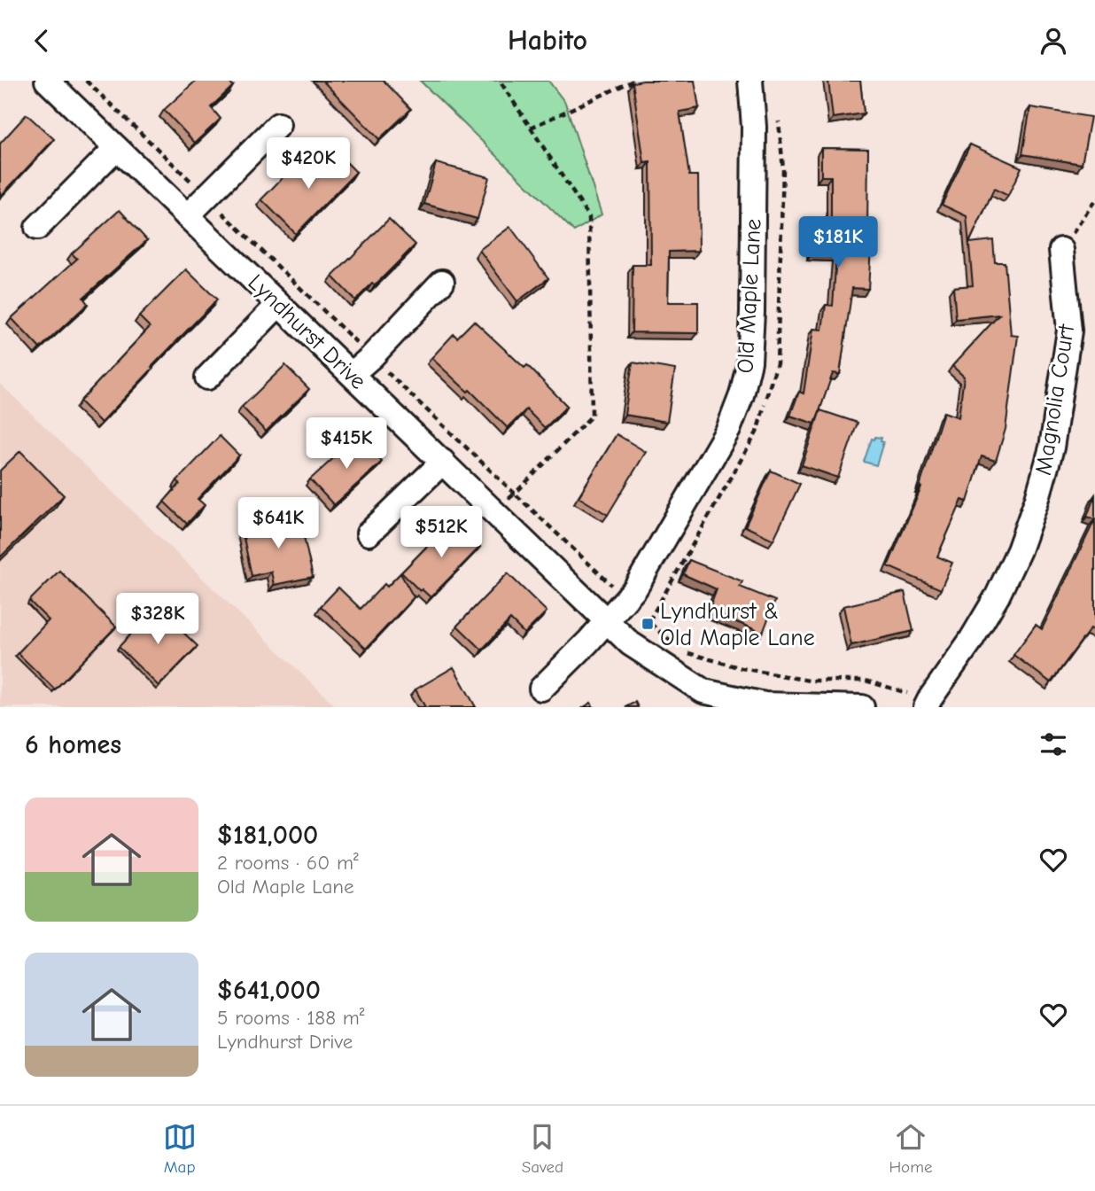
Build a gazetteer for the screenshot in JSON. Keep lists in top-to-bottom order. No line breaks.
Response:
{"streets":{"street":["Old Maple Lane","Lyndhurst Drive","Magnolia Court"]},"crossings":[["Old Maple Lane","Lyndhurst Drive"]],"places":{"transit":["Lyndhurst & Old Maple Lane"]},"page":{"header":"Habito","price":["$420K","$181K","$415K","$641K","$512K","$328K"],"heading":"6 homes","list":[{"name":"$181,000","note":"2 rooms · 60 m² · Old Maple Lane"},{"name":"$641,000","note":"5 rooms · 188 m² · Lyndhurst Drive"}],"tabs":["Map","Saved","Home"]}}
